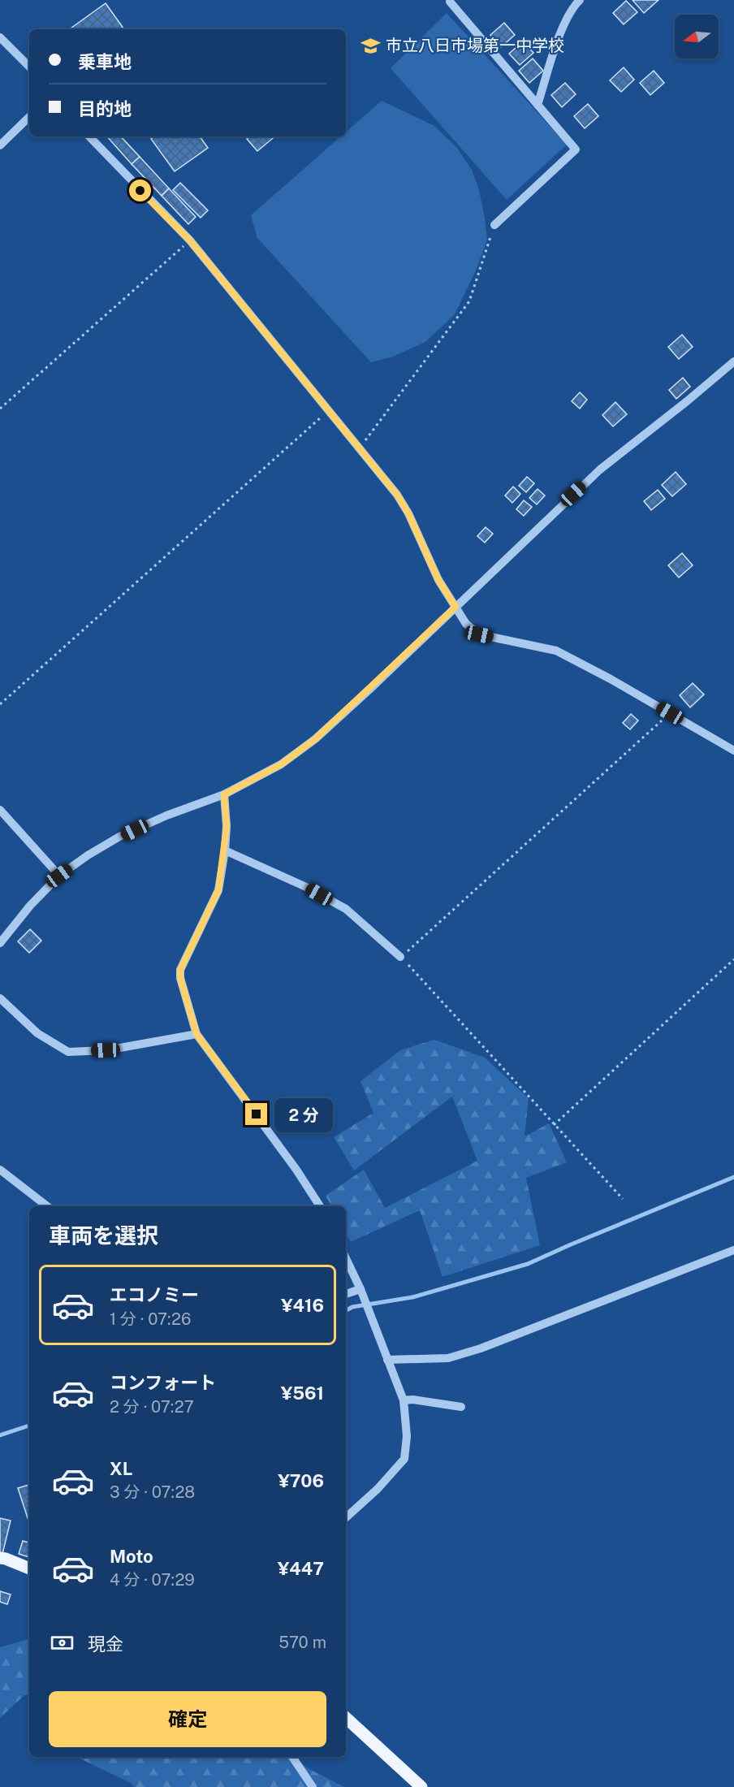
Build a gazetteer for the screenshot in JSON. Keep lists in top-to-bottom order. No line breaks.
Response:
{"places":{"school or university":["市立八日市場第一中学校"]},"north":"left","page":{"banner":["乗車地","目的地"],"bubble":"2 分","heading":"車両を選択","list":[{"name":"エコノミー","note":"1 分 · 07:26","value":"¥416"},{"name":"コンフォート","note":"2 分 · 07:27","value":"¥561"},{"name":"XL","note":"3 分 · 07:28","value":"¥706"},{"name":"Moto","note":"4 分 · 07:29","value":"¥447"}],"pay":["現金","570 m"],"buttons":"確定"}}
